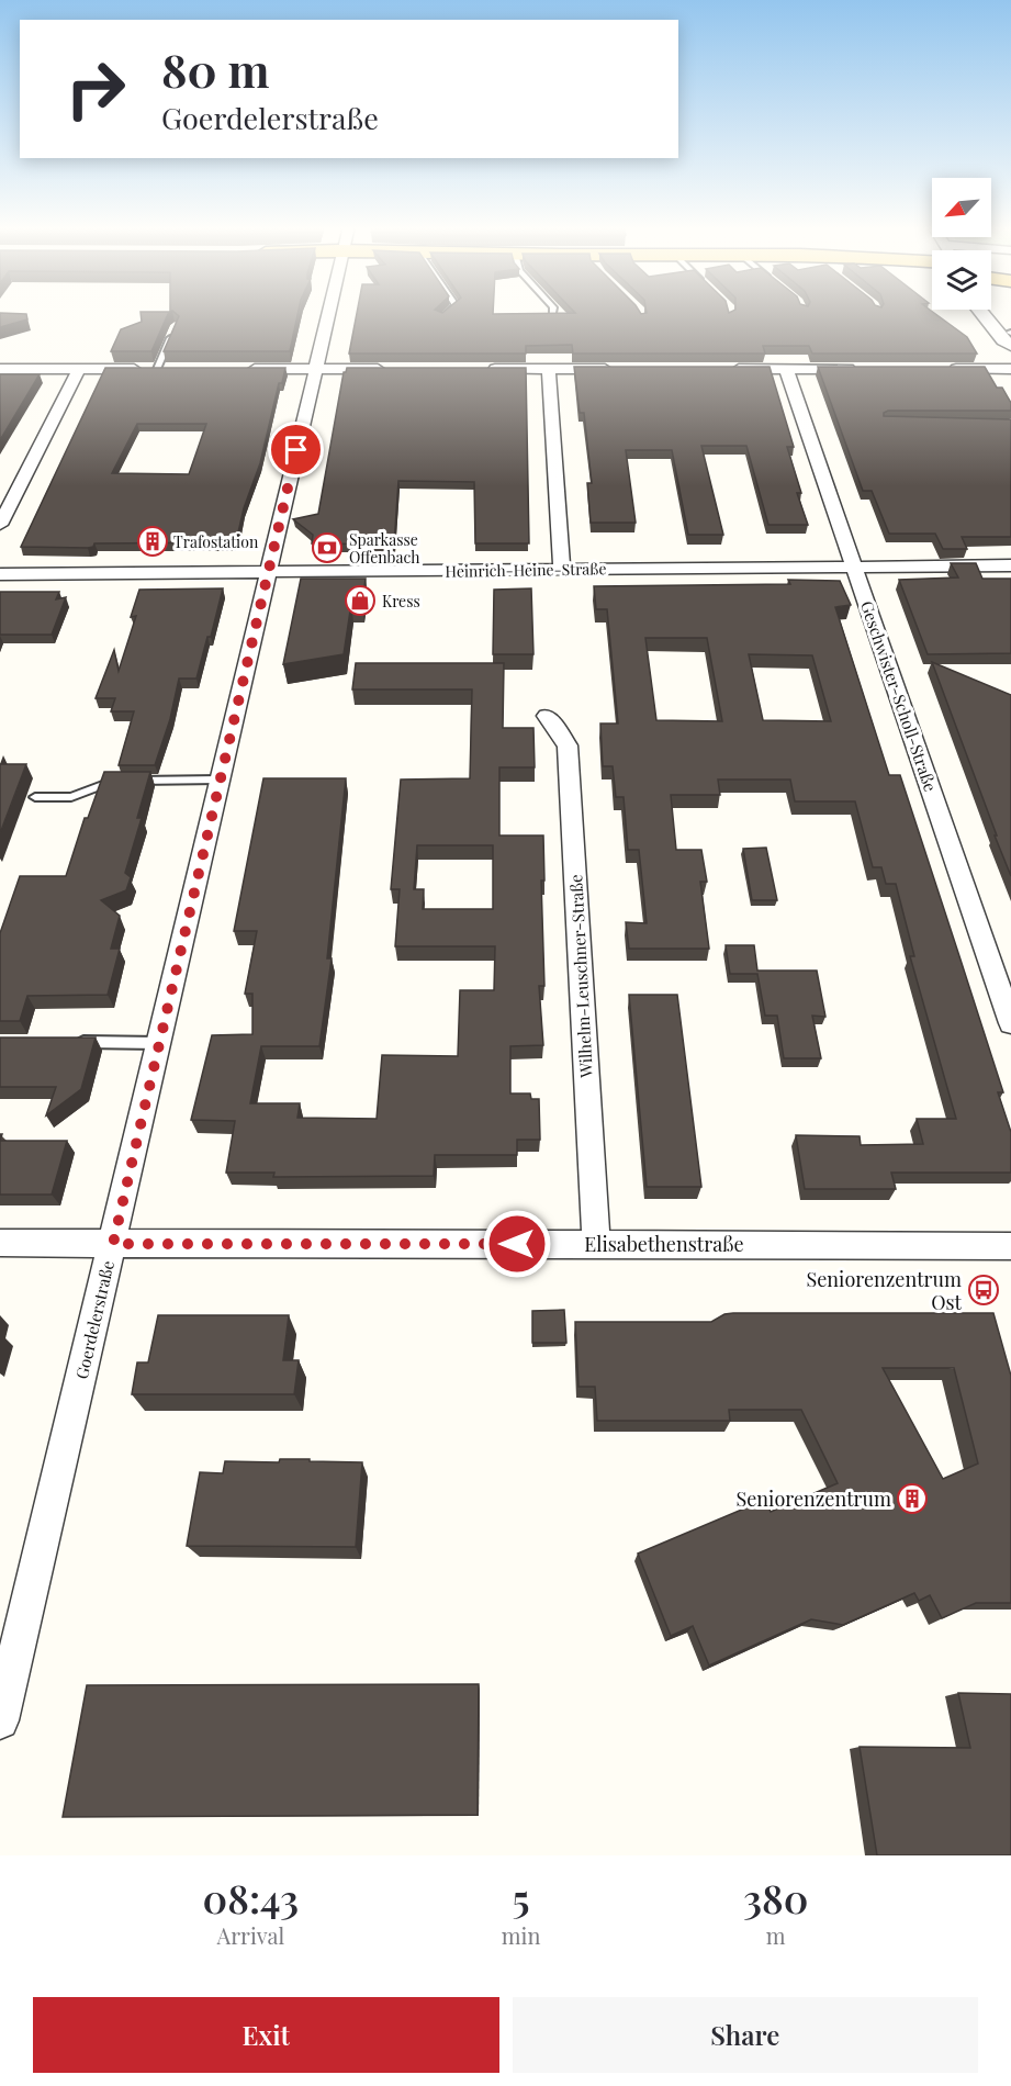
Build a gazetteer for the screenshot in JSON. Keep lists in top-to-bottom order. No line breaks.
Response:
{"streets":{"street":["Heinrich-Heine-Straße","Geschwister-Scholl-Straße","Wilhelm-Leuschner-Straße","Elisabethenstraße","Goerdelerstraße"]},"crossings":[["Heinrich-Heine-Straße","Geschwister-Scholl-Straße"],["Heinrich-Heine-Straße","Goerdelerstraße"],["Wilhelm-Leuschner-Straße","Elisabethenstraße"],["Elisabethenstraße","Goerdelerstraße"]],"places":{"building":["Trafostation","Seniorenzentrum"],"bank":["Sparkasse Offenbach"],"shop":["Kress"],"bus stop":["Seniorenzentrum Ost"]},"north":"bottom left","page":{"turn":["80 m","Goerdelerstraße"],"eta":["08:43","Arrival","5","min","380","m"],"buttons":["Exit","Share"]}}
